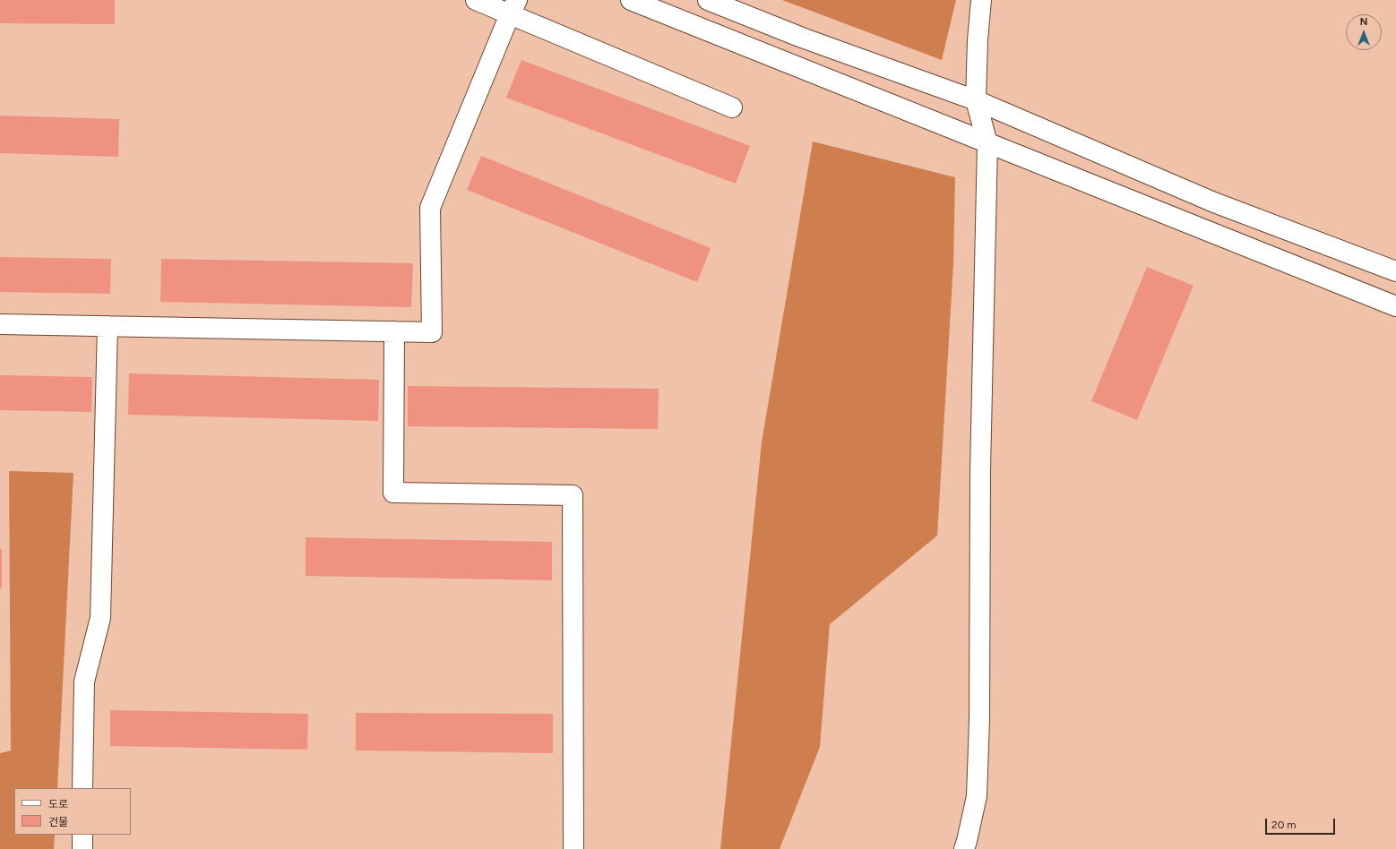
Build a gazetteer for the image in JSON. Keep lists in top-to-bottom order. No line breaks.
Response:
{"legend":["도로","건물"],"scale_bar":"20 m","north":"top"}
